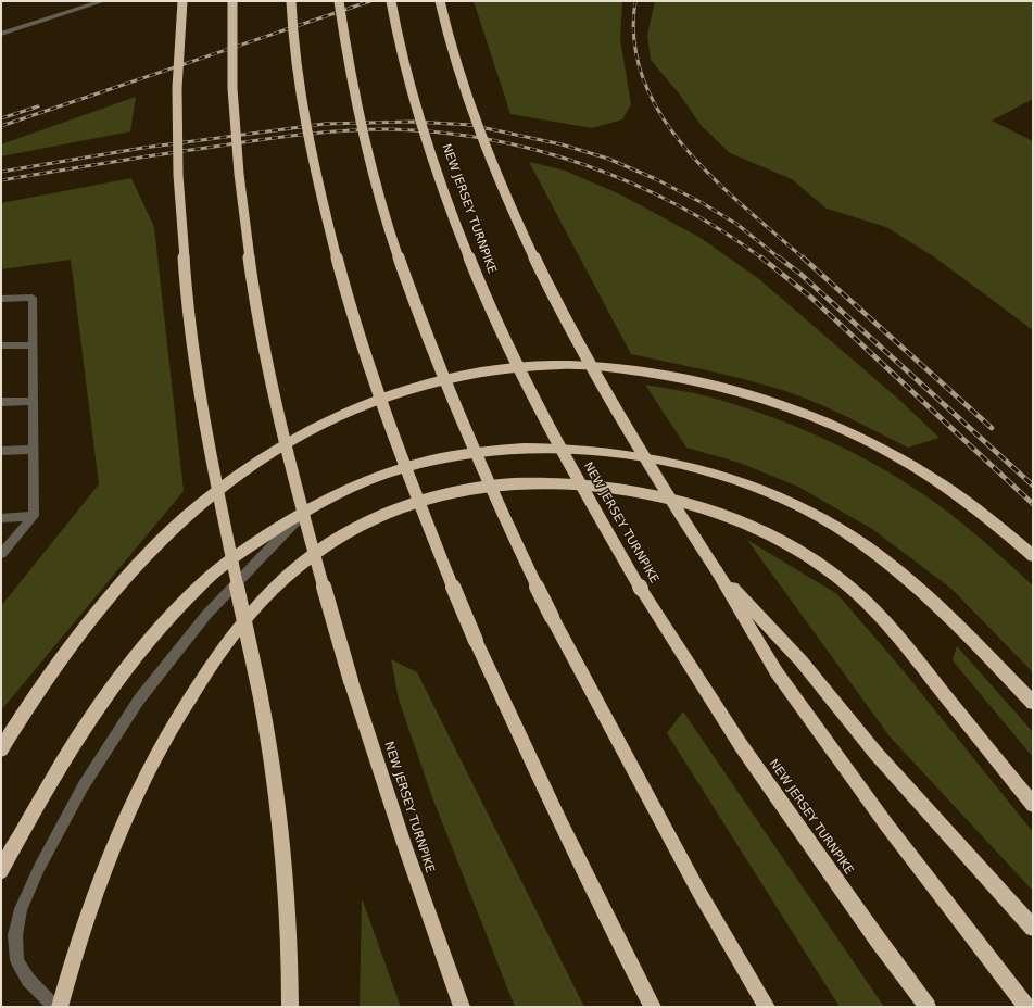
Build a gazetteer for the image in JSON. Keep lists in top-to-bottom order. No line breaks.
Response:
{"streets":{"highway":["NEW JERSEY TURNPIKE"]}}
